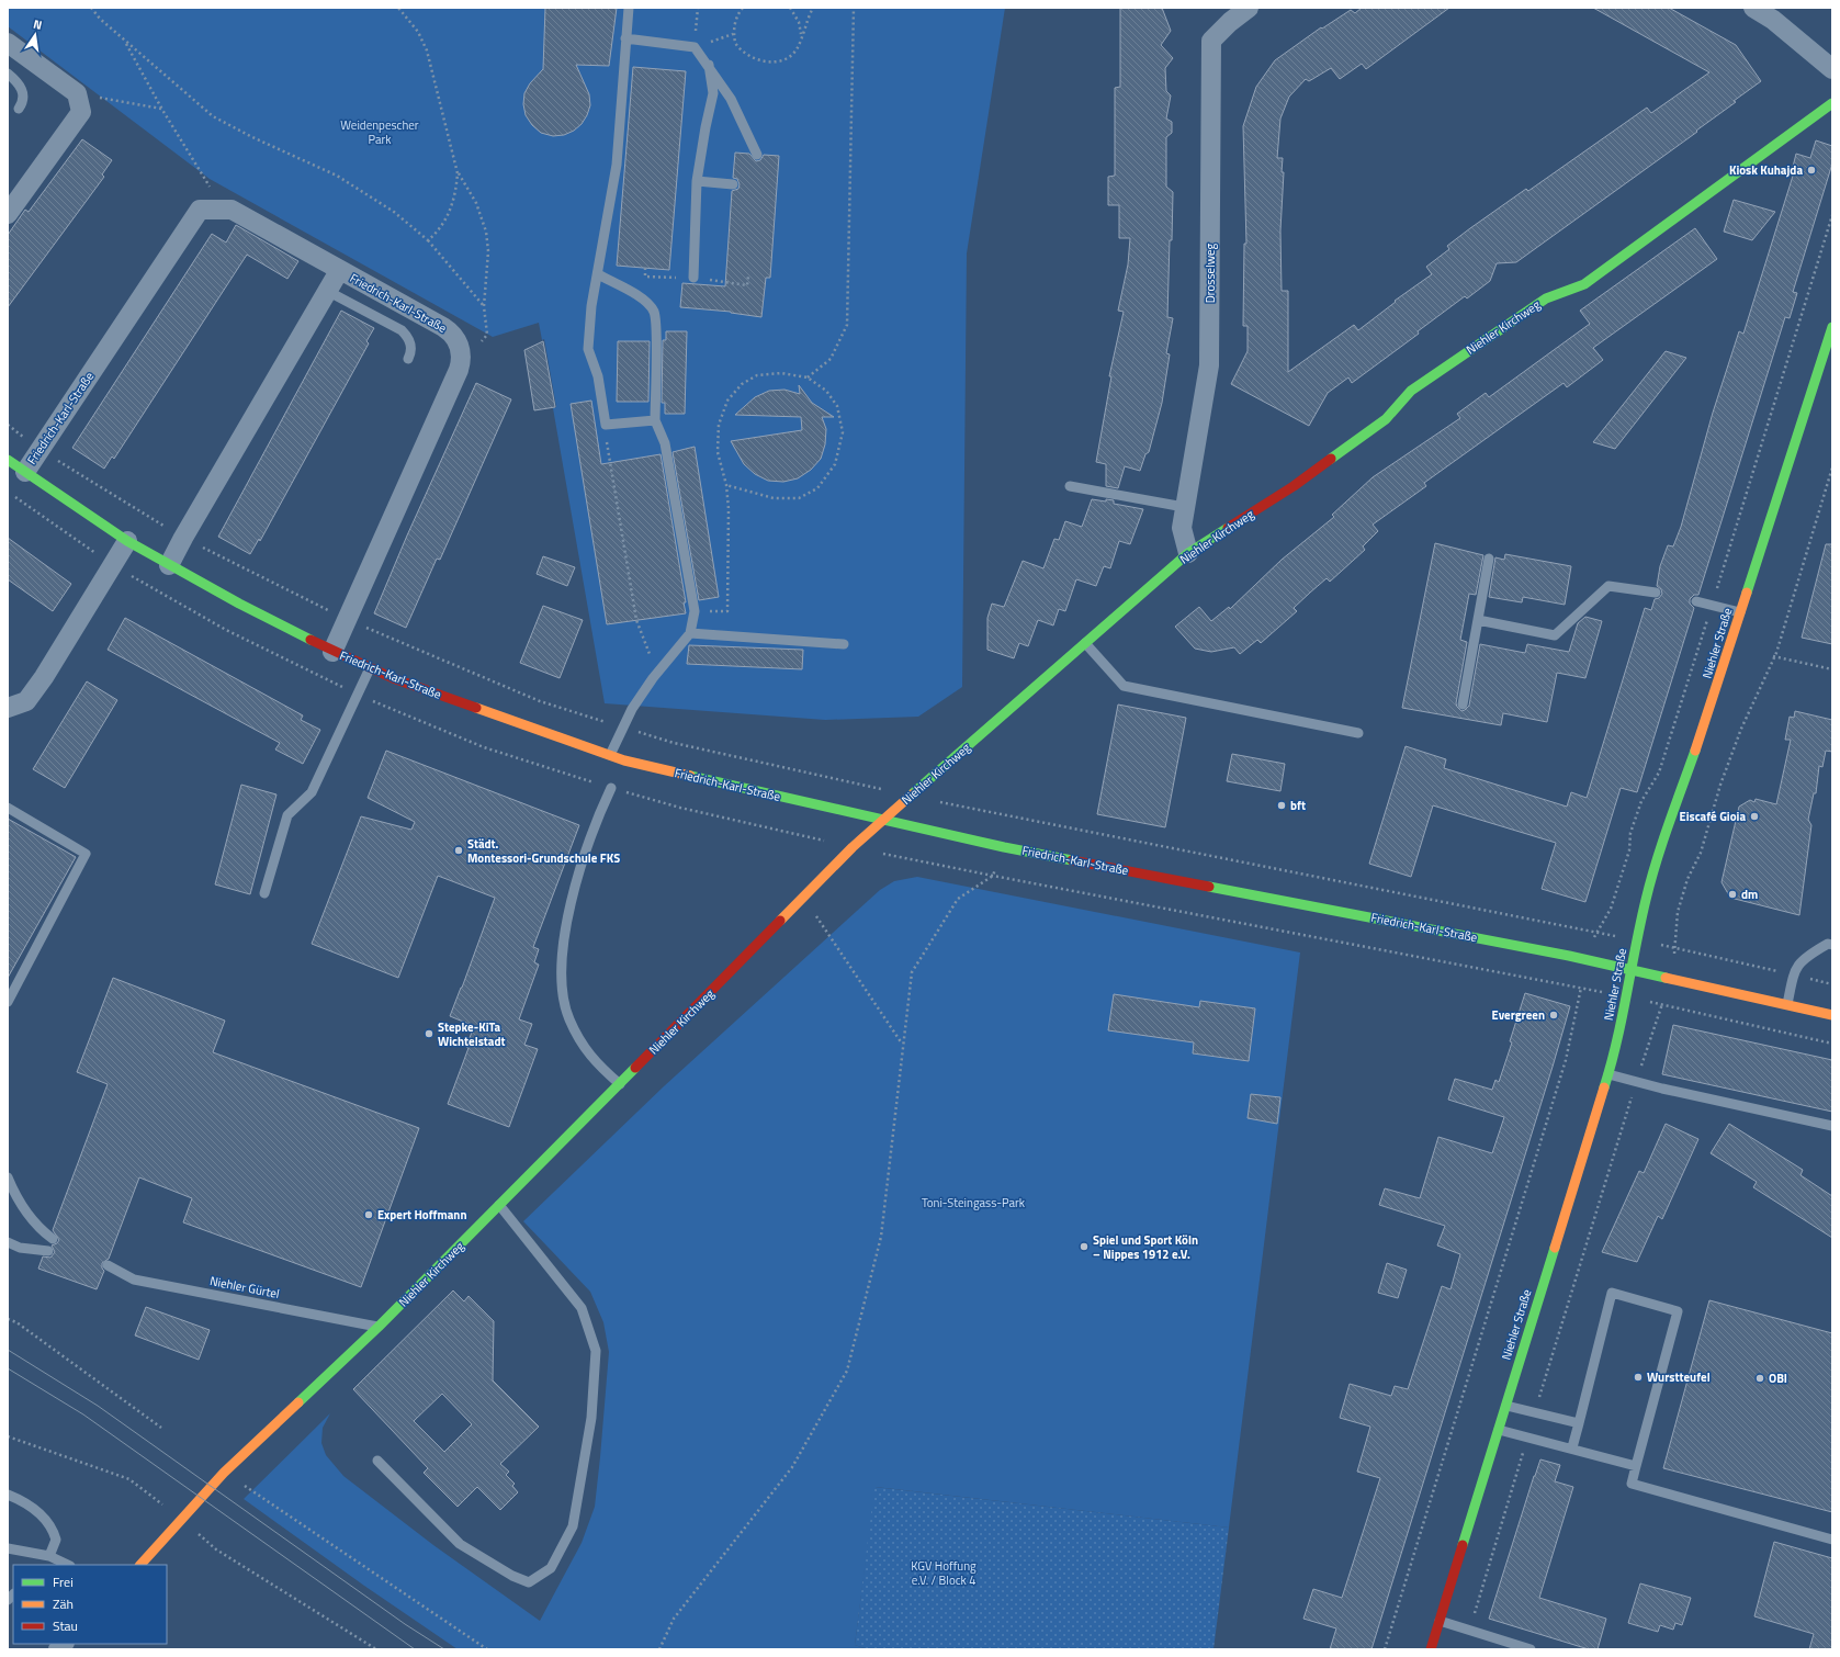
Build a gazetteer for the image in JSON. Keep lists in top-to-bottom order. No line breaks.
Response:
{"streets":{"street":["Drosselweg","Friedrich-Karl-Straße","Niehler Kirchweg","Niehler Straße"],"lane":["Niehler Gürtel"]},"crossings":[["Drosselweg","Niehler Kirchweg"],["Friedrich-Karl-Straße","Niehler Kirchweg"],["Friedrich-Karl-Straße","Niehler Straße"],["Niehler Kirchweg","Niehler Gürtel"]],"parks":["Weidenpescher Park","Toni-Steingass-Park","KGV Hoffung e.V. / Block 4"],"places":["Kiosk Kuhajda","bft","Eiscafé Gioia","Städt. Montessori-Grundschule FKS","dm","Evergreen","Stepke-KiTa Wichtelstadt","Expert Hoffmann","Spiel und Sport Köln – Nippes 1912 e.V.","Wurstteufel","OBI"],"legend":["Frei","Zäh","Stau"],"north":"top"}
